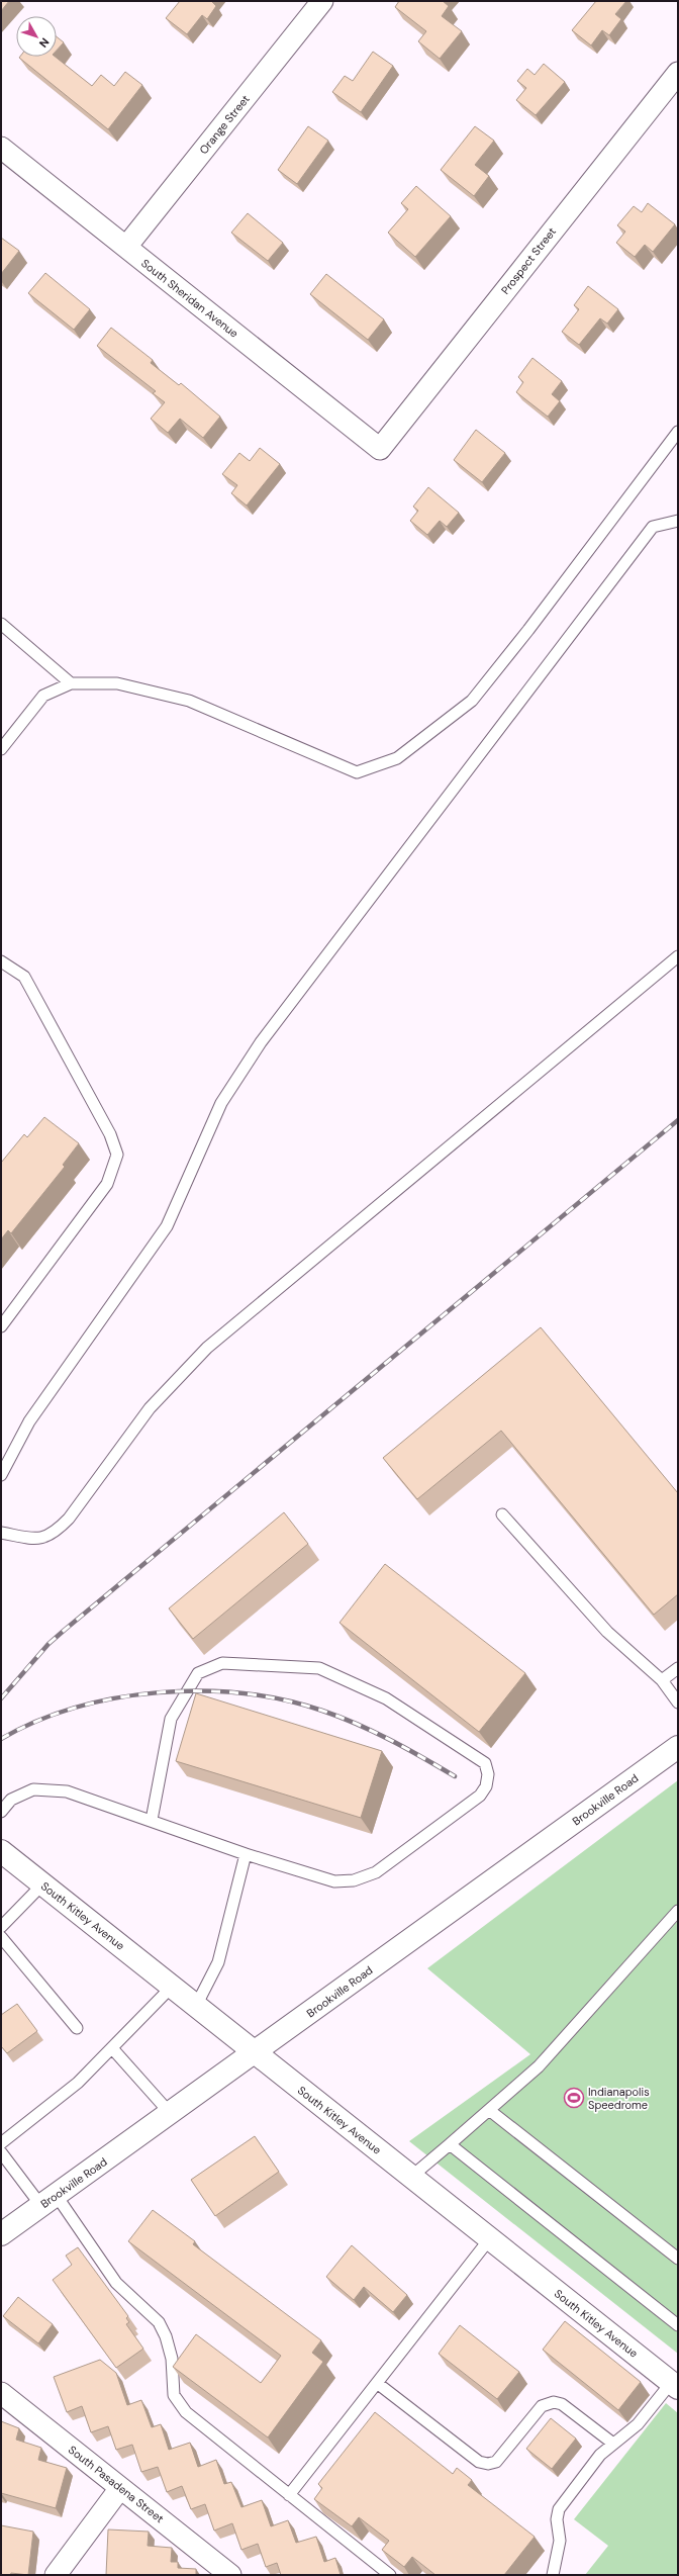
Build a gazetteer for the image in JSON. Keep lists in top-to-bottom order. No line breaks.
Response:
{"streets":{"street":["Orange Street","Prospect Street","South Sheridan Avenue","Brookville Road","South Kitley Avenue","South Pasadena Street"]},"crossings":[["Orange Street","South Sheridan Avenue"],["Prospect Street","South Sheridan Avenue"],["Brookville Road","South Kitley Avenue"]],"places":{"sports":["Indianapolis Speedrome"]},"north":"bottom right"}
